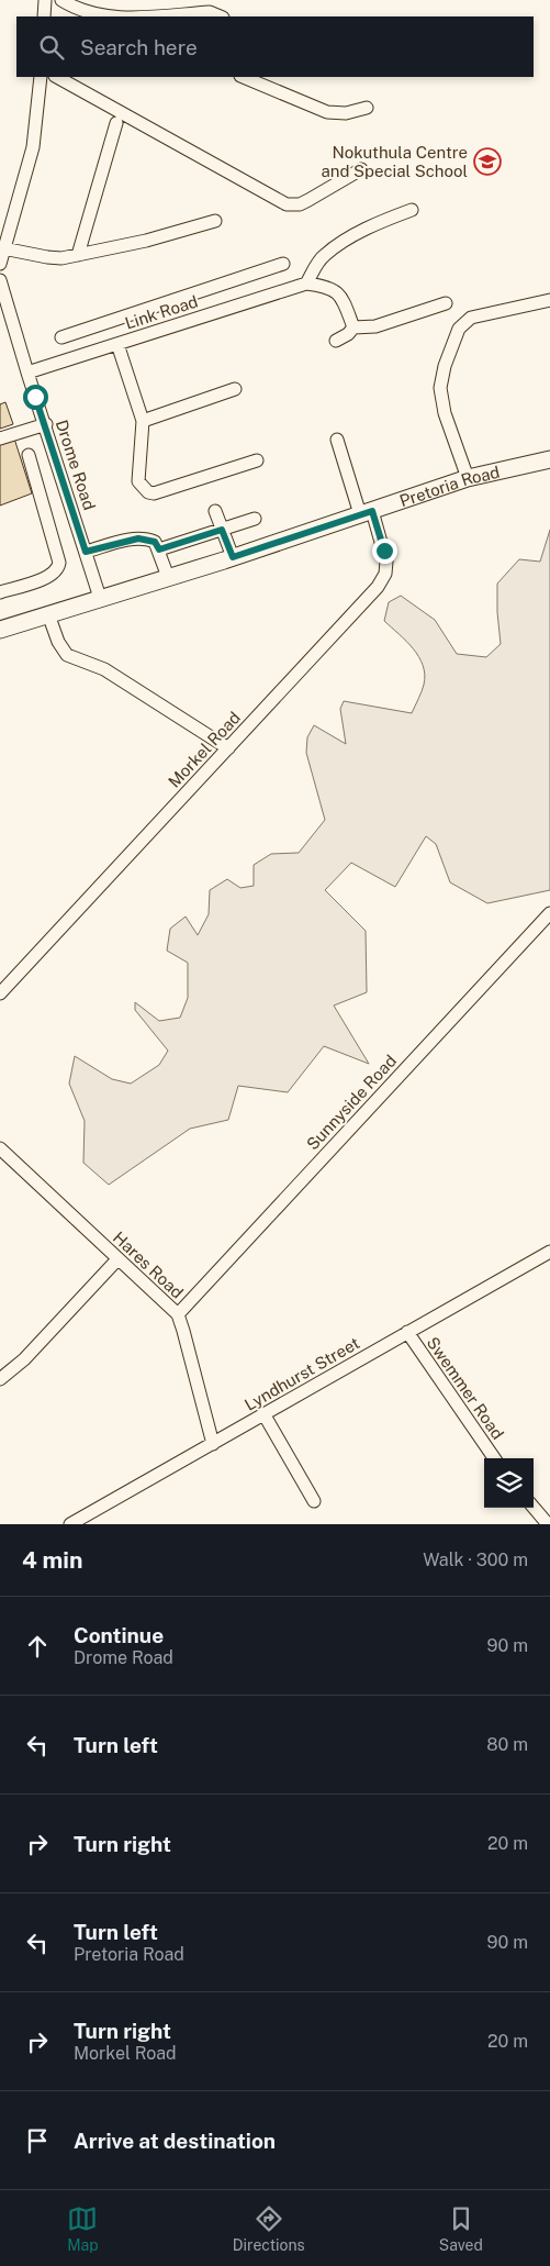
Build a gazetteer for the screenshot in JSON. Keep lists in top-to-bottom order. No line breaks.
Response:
{"streets":{"main road":["Pretoria Road"],"street":["Link Road","Drome Road","Morkel Road","Sunnyside Road","Hares Road","Lyndhurst Street","Swemmer Road"]},"crossings":[["Link Road","Drome Road"],["Drome Road","Pretoria Road"],["Pretoria Road","Morkel Road"],["Sunnyside Road","Hares Road"],["Hares Road","Lyndhurst Street"],["Lyndhurst Street","Swemmer Road"]],"places":{"school or university":["Nokuthula Centre and Special School"]},"page":{"search":"Search here","heading":["4 min","Walk · 300 m"],"list":[["Continue","Drome Road","90 m"],["Turn left","80 m"],["Turn right","20 m"],["Turn left","Pretoria Road","90 m"],["Turn right","Morkel Road","20 m"],"Arrive at destination"],"nav":["Map","Directions","Saved"]}}
